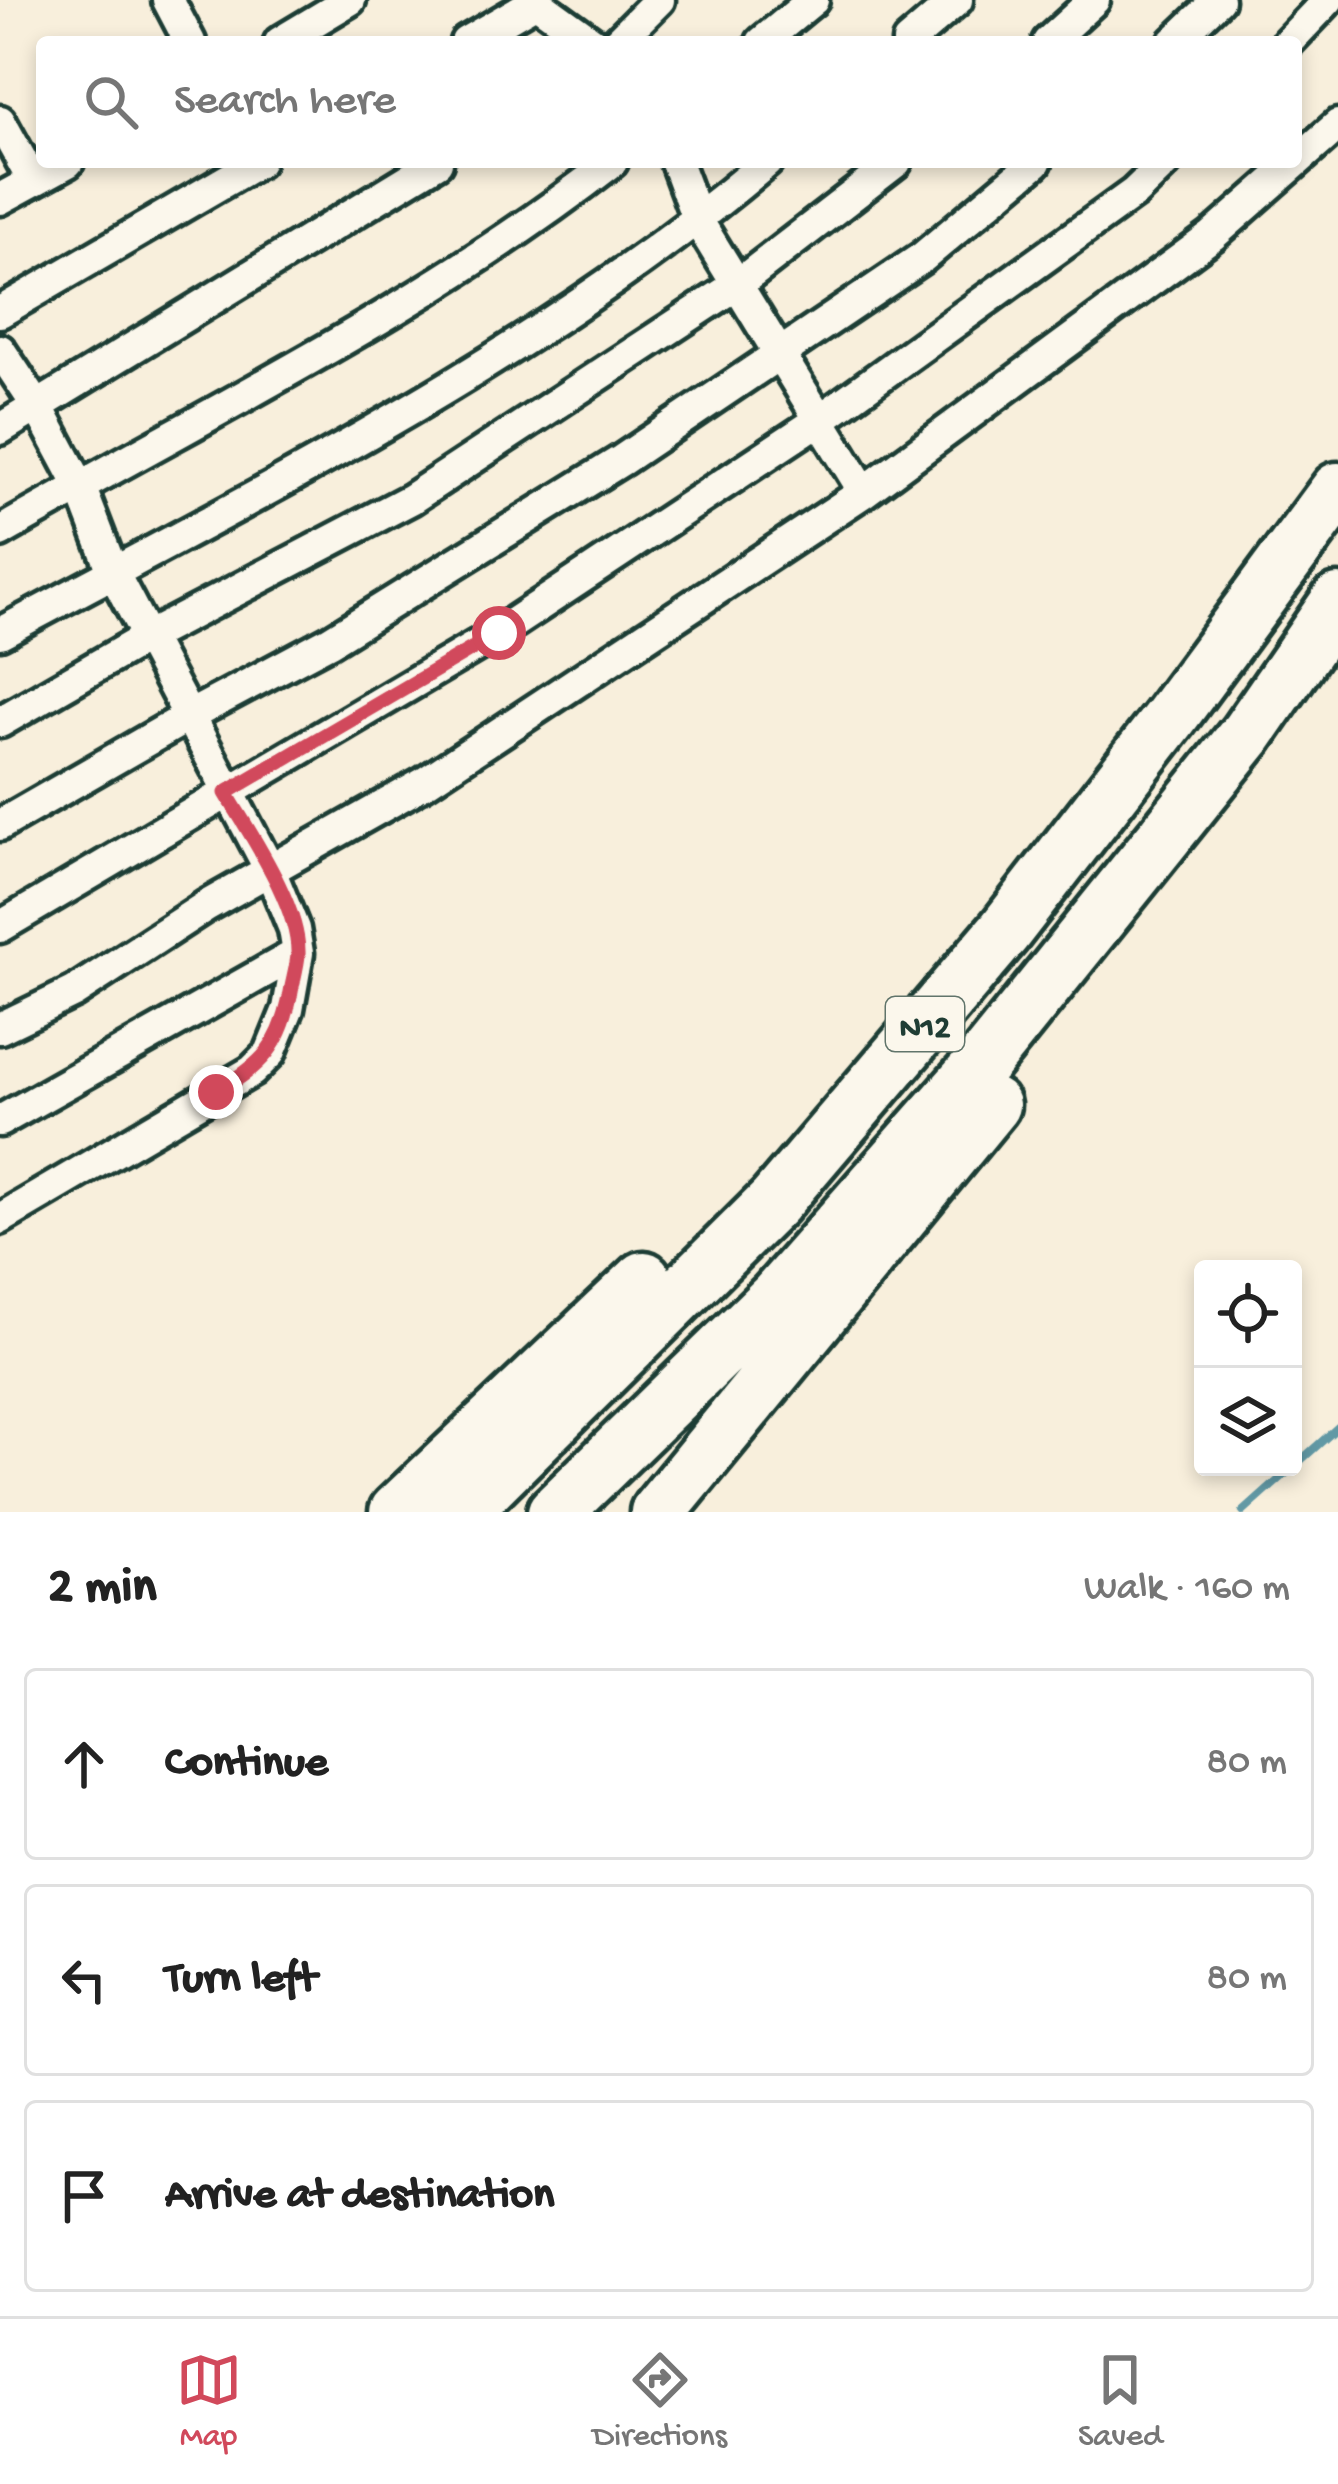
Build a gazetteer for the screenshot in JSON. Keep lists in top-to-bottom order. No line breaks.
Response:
{"streets":{"highway":["N12"]},"page":{"search":"Search here","heading":["2 min","Walk · 160 m"],"list":[["Continue","80 m"],["Turn left","80 m"],"Arrive at destination"],"nav":["Map","Directions","Saved"]}}
